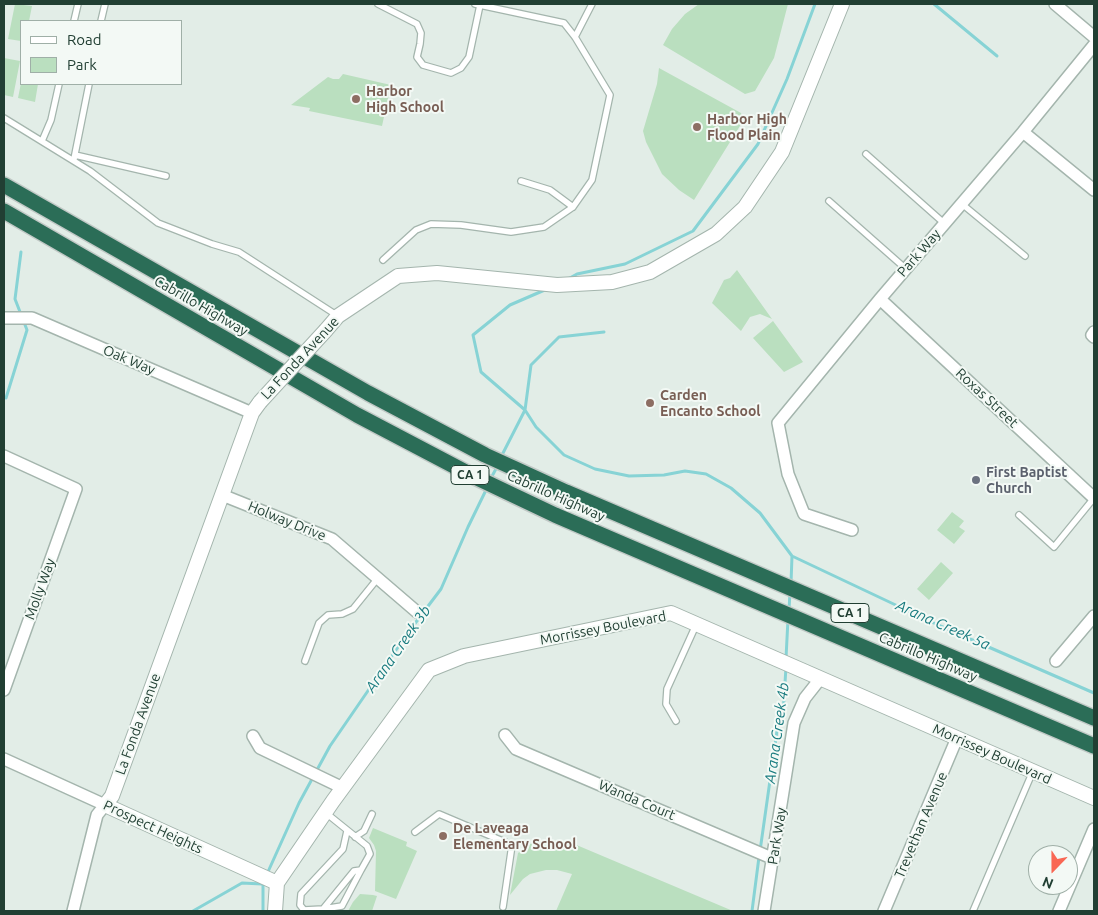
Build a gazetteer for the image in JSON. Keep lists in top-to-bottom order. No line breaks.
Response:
{"streets":{"highway":["Cabrillo Highway","CA 1"],"street":["Park Way","La Fonda Avenue","Oak Way","Roxas Street","Holway Drive","Molly Way","Morrissey Boulevard","Wanda Court","Trevethan Avenue","Prospect Heights"]},"crossings":[["Park Way","Roxas Street"],["Park Way","Morrissey Boulevard"],["Park Way","Wanda Court"],["La Fonda Avenue","Oak Way"],["La Fonda Avenue","Holway Drive"],["La Fonda Avenue","Prospect Heights"],["Morrissey Boulevard","Trevethan Avenue"],["Morrissey Boulevard","Prospect Heights"]],"water":["Arana Creek 5a","Arana Creek 3b","Arana Creek 4b"],"places":["Harbor High School","Harbor High Flood Plain","Carden Encanto School","First Baptist Church","De Laveaga Elementary School"],"legend":["Road","Park"],"north":"bottom"}
